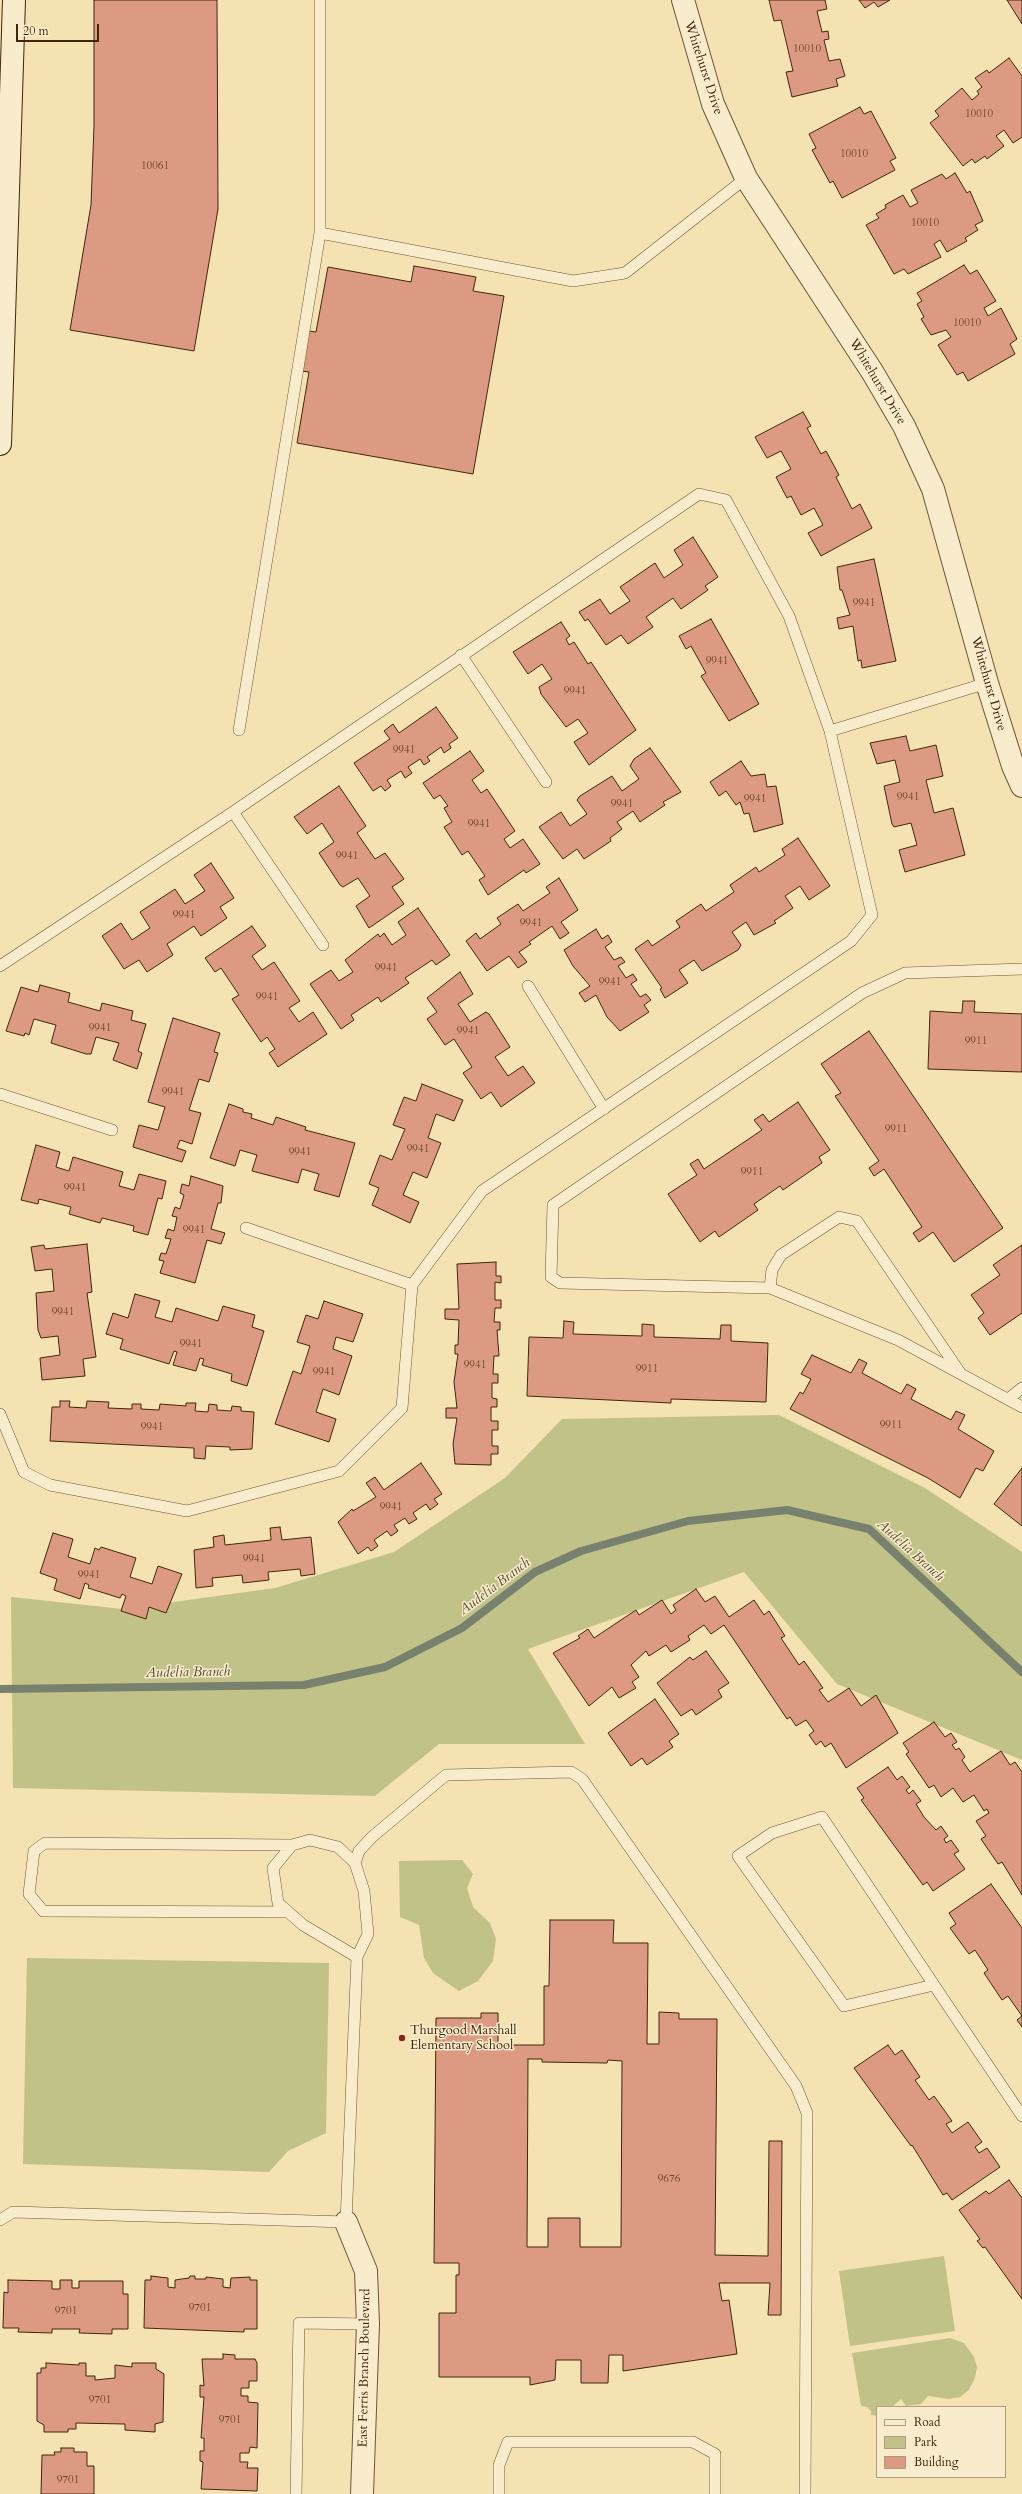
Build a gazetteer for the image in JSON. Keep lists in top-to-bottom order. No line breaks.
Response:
{"streets":{"street":["Whitehurst Drive","East Ferris Branch Boulevard"]},"water":["Audelia Branch"],"places":["Thurgood Marshall Elementary School"],"house_numbers":["10010","10010","10010","10061","10010","10010","9941","9941","9941","9941","9941","9941","9941","9941","9941","9941","9941","9941","9941","9941","9941","9941","9911","9941","9911","9941","9941","9911","9941","9941","9941","9941","9941","9911","9941","9911","9941","9941","9941","9941","9676","9701","9701","9701","9701","9701"],"legend":["Road","Park","Building"],"scale_bar":"20 m"}
